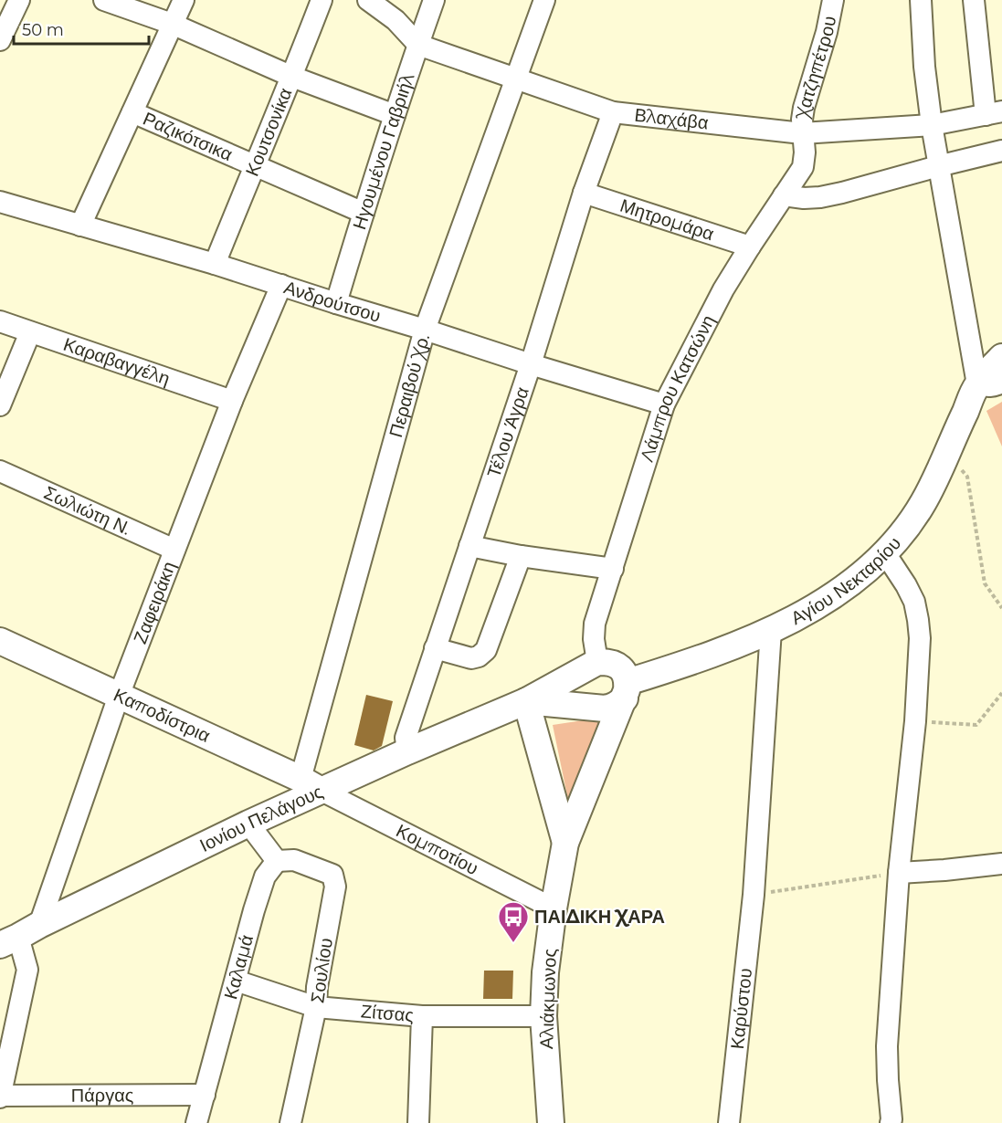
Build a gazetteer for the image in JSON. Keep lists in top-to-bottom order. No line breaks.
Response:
{"streets":{"street":["Χατζηπέτρου","Βλαχάβα","Κουτσονίκα","Ραζικότσικα","Ηγουμένου Γαβριήλ","Μητρομάρα","Ανδρούτσου","Καραβαγγέλη","Περαιβού Χρ.","Λάμπρου Κατσώνη","Τέλου Άγρα","Σωλιώτη Ν.","Αγίου Νεκταρίου","Ζαφειράκη","Καποδίστρια","Ιονίου Πελάγους","Κομποτίου","Καλαμά","Σουλίου","Αλιάκμωνος","Καρύστου","Ζίτσας","Πάργας"]},"crossings":[["Χατζηπέτρου","Βλαχάβα"],["Χατζηπέτρου","Λάμπρου Κατσώνη"],["Βλαχάβα","Ηγουμένου Γαβριήλ"],["Βλαχάβα","Περαιβού Χρ."],["Βλαχάβα","Λάμπρου Κατσώνη"],["Βλαχάβα","Τέλου Άγρα"],["Κουτσονίκα","Ραζικότσικα"],["Κουτσονίκα","Ανδρούτσου"],["Ραζικότσικα","Ηγουμένου Γαβριήλ"],["Ηγουμένου Γαβριήλ","Ανδρούτσου"],["Μητρομάρα","Λάμπρου Κατσώνη"],["Μητρομάρα","Τέλου Άγρα"],["Ανδρούτσου","Περαιβού Χρ."],["Ανδρούτσου","Λάμπρου Κατσώνη"],["Ανδρούτσου","Τέλου Άγρα"],["Ανδρούτσου","Ζαφειράκη"],["Καραβαγγέλη","Ζαφειράκη"],["Περαιβού Χρ.","Καποδίστρια"],["Περαιβού Χρ.","Ιονίου Πελάγους"],["Περαιβού Χρ.","Κομποτίου"],["Τέλου Άγρα","Ιονίου Πελάγους"],["Σωλιώτη Ν.","Ζαφειράκη"],["Αγίου Νεκταρίου","Ιονίου Πελάγους"],["Αγίου Νεκταρίου","Αλιάκμωνος"],["Αγίου Νεκταρίου","Καρύστου"],["Ζαφειράκη","Καποδίστρια"],["Ζαφειράκη","Ιονίου Πελάγους"],["Καποδίστρια","Ιονίου Πελάγους"],["Καποδίστρια","Κομποτίου"],["Ιονίου Πελάγους","Κομποτίου"],["Ιονίου Πελάγους","Αλιάκμωνος"],["Κομποτίου","Αλιάκμωνος"],["Καλαμά","Σουλίου"],["Καλαμά","Ζίτσας"],["Καλαμά","Πάργας"],["Σουλίου","Ζίτσας"],["Αλιάκμωνος","Ζίτσας"]],"places":{"bus stop":["ΠΑΙΔΙΚΗ ΧΑΡΑ"]},"scale_bar":"50 m"}
